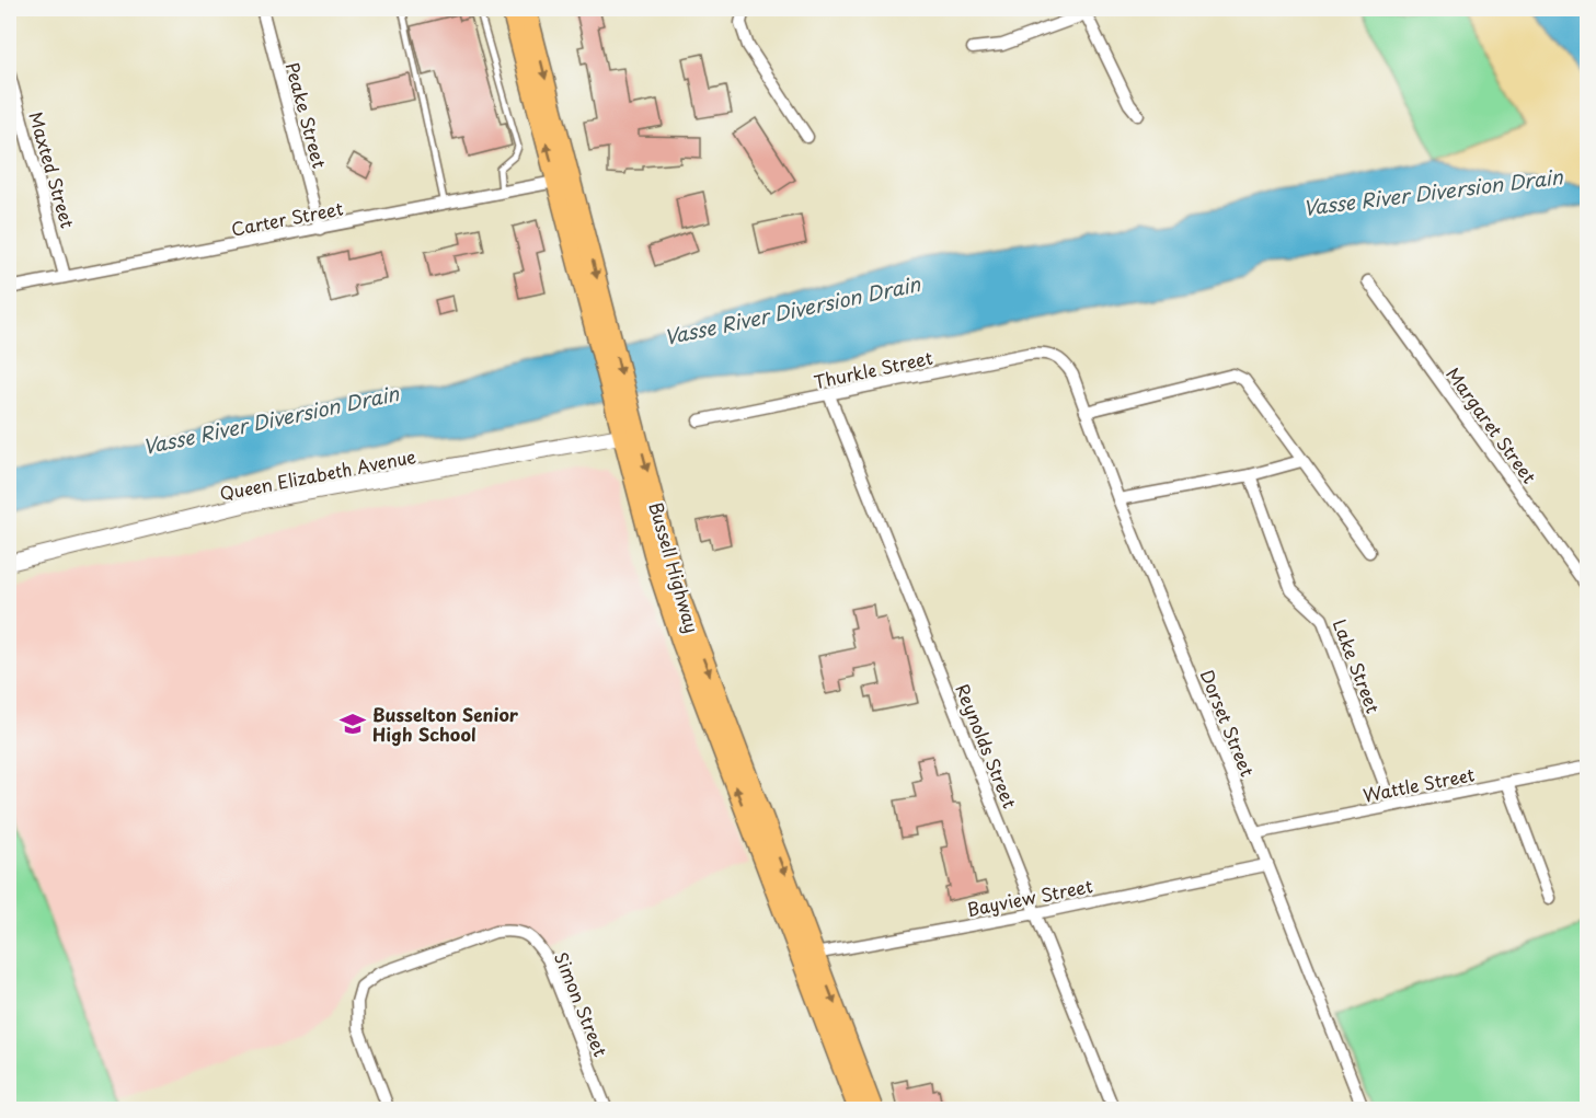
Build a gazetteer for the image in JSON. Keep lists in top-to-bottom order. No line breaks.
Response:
{"streets":{"main road":["Bussell Highway"],"street":["Peake Street","Maxted Street","Carter Street","Thurkle Street","Margaret Street","Queen Elizabeth Avenue","Lake Street","Dorset Street","Reynolds Street","Wattle Street","Bayview Street","Simon Street"]},"crossings":[["Peake Street","Carter Street"],["Maxted Street","Carter Street"],["Carter Street","Bussell Highway"],["Thurkle Street","Dorset Street"],["Thurkle Street","Reynolds Street"],["Queen Elizabeth Avenue","Bussell Highway"],["Bussell Highway","Bayview Street"],["Lake Street","Wattle Street"],["Dorset Street","Wattle Street"],["Dorset Street","Bayview Street"],["Reynolds Street","Bayview Street"]],"water":["Vasse River Diversion Drain"],"places":{"school or university":["Busselton Senior High School"]}}
